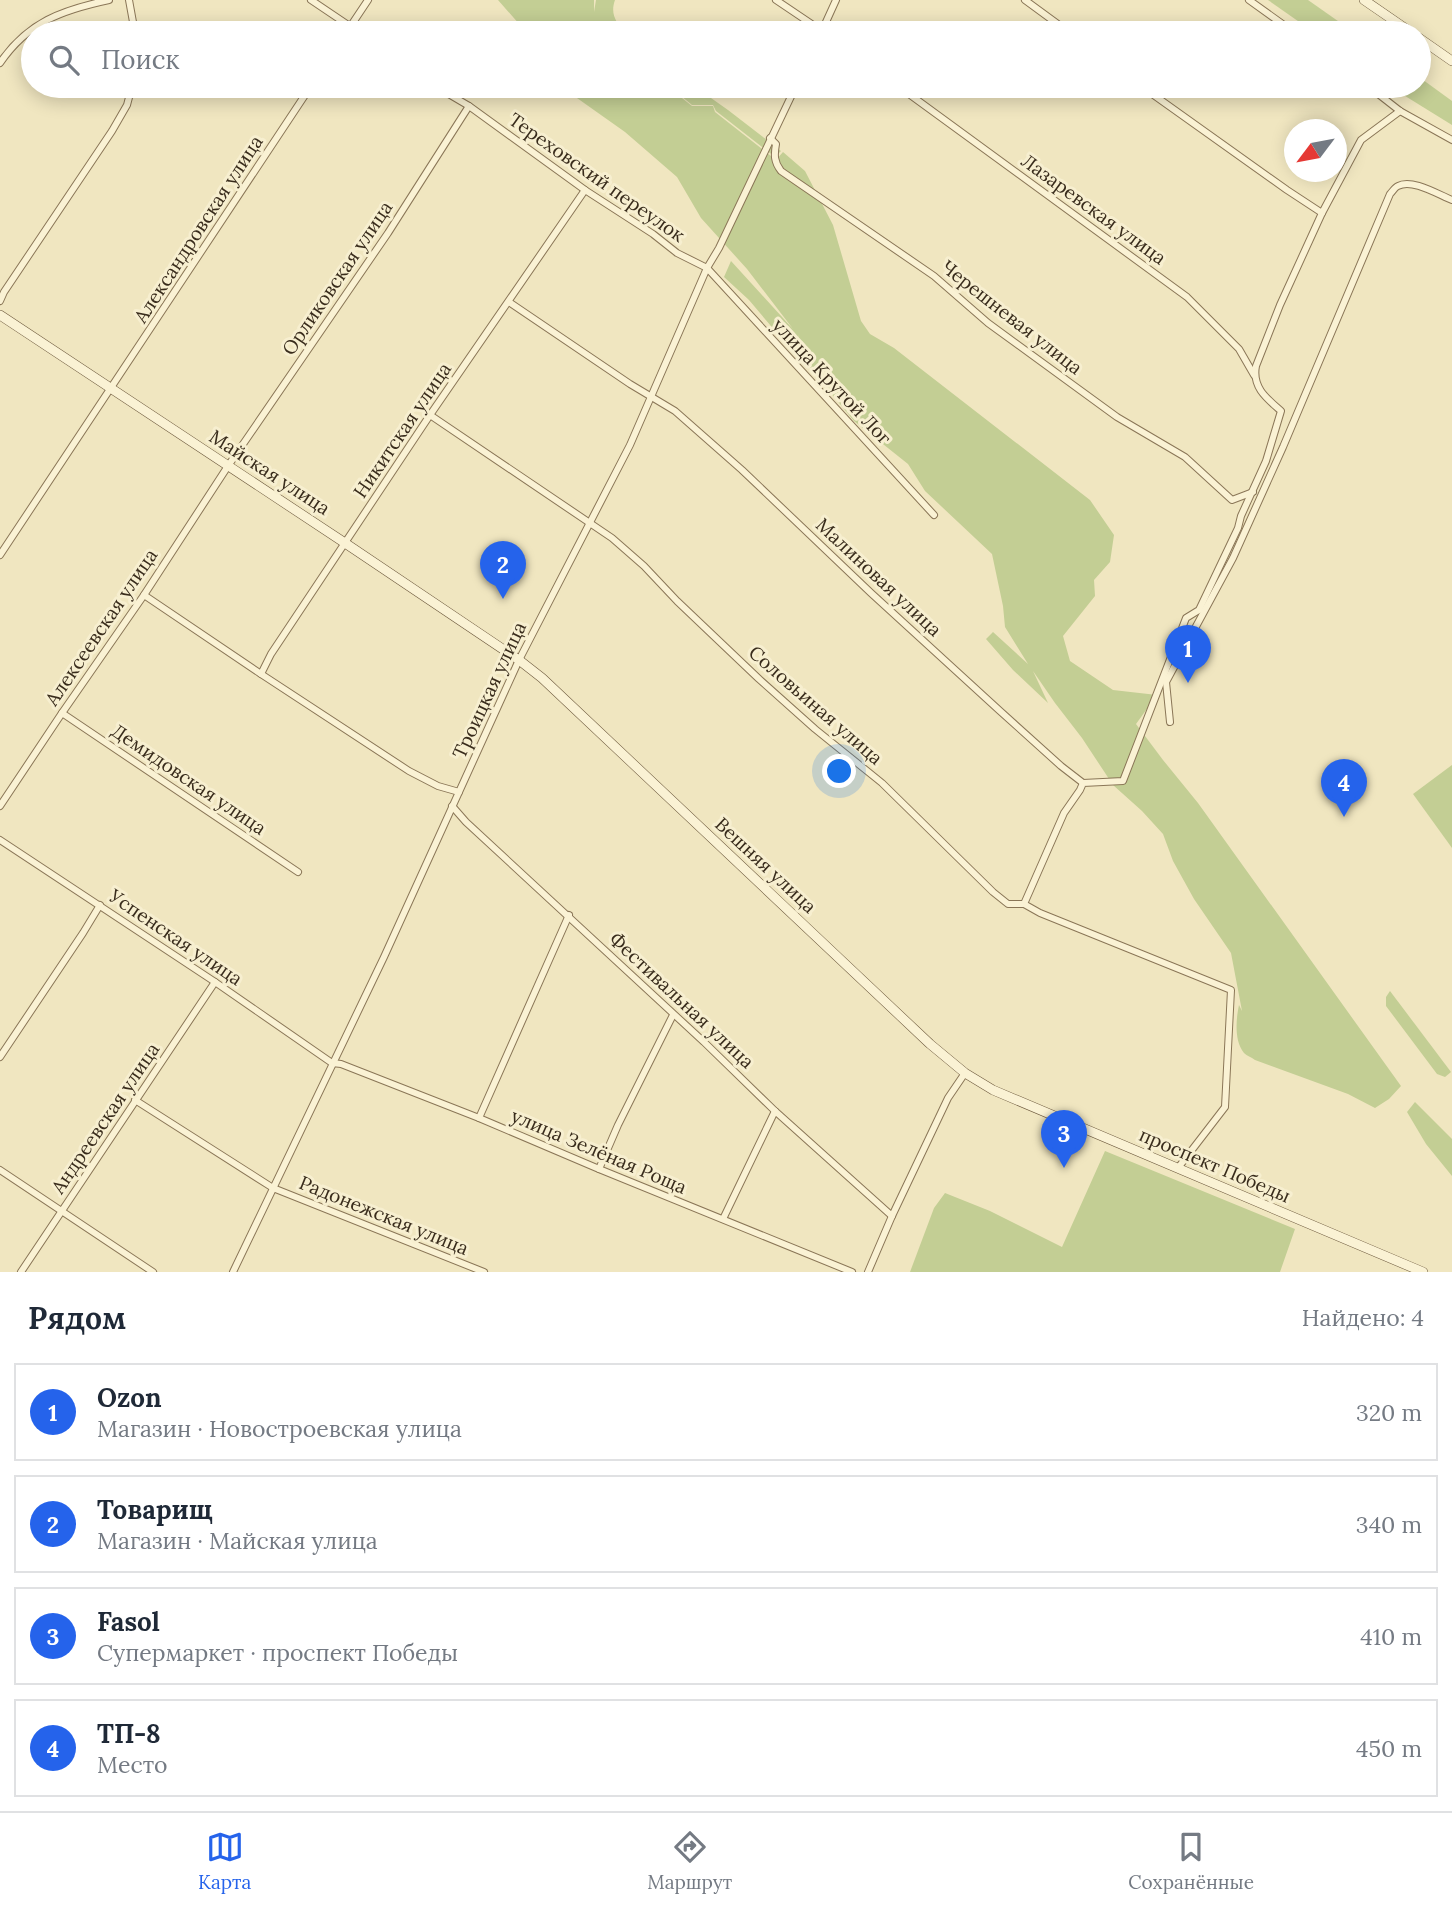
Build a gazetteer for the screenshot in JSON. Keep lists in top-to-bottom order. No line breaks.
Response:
{"streets":{"street":["Тереховский переулок","Лазаревская улица","Александровская улица","Орликовская улица","Черешневая улица","улица Крутой Лог","Никитская улица","Майская улица","Малиновая улица","Алексеевская улица","Троицкая улица","Соловьиная улица","Демидовская улица","Вешняя улица","Успенская улица","Фестивальная улица","Андреевская улица","улица Зелёная Роща","проспект Победы","Радонежская улица"]},"crossings":[["Тереховский переулок","Орликовская улица"],["Тереховский переулок","улица Крутой Лог"],["Тереховский переулок","Никитская улица"],["Тереховский переулок","Троицкая улица"],["Лазаревская улица","Черешневая улица"],["Александровская улица","Майская улица"],["Орликовская улица","Майская улица"],["Орликовская улица","Алексеевская улица"],["Черешневая улица","Троицкая улица"],["улица Крутой Лог","Троицкая улица"],["Никитская улица","Майская улица"],["Никитская улица","Малиновая улица"],["Никитская улица","Соловьиная улица"],["Майская улица","Алексеевская улица"],["Майская улица","Троицкая улица"],["Майская улица","Вешняя улица"],["Малиновая улица","Троицкая улица"],["Алексеевская улица","Демидовская улица"],["Троицкая улица","Соловьиная улица"],["Троицкая улица","Вешняя улица"],["Троицкая улица","Успенская улица"],["Троицкая улица","Фестивальная улица"],["Троицкая улица","улица Зелёная Роща"],["Троицкая улица","Радонежская улица"],["Соловьиная улица","проспект Победы"],["Вешняя улица","проспект Победы"],["Успенская улица","Андреевская улица"],["Успенская улица","улица Зелёная Роща"],["Андреевская улица","Радонежская улица"]],"north":"bottom left","page":{"search":"Поиск","pins":["2","1","4","3"],"heading":["Рядом","Найдено: 4"],"list":[{"mark":"1","name":"Ozon","note":"Магазин · Новостроевская улица","value":"320 m"},{"mark":"2","name":"Товарищ","note":"Магазин · Майская улица","value":"340 m"},{"mark":"3","name":"Fasol","note":"Супермаркет · проспект Победы","value":"410 m"},{"mark":"4","name":"ТП-8","note":"Место","value":"450 m"}],"nav":["Карта","Маршрут","Сохранённые"]}}
